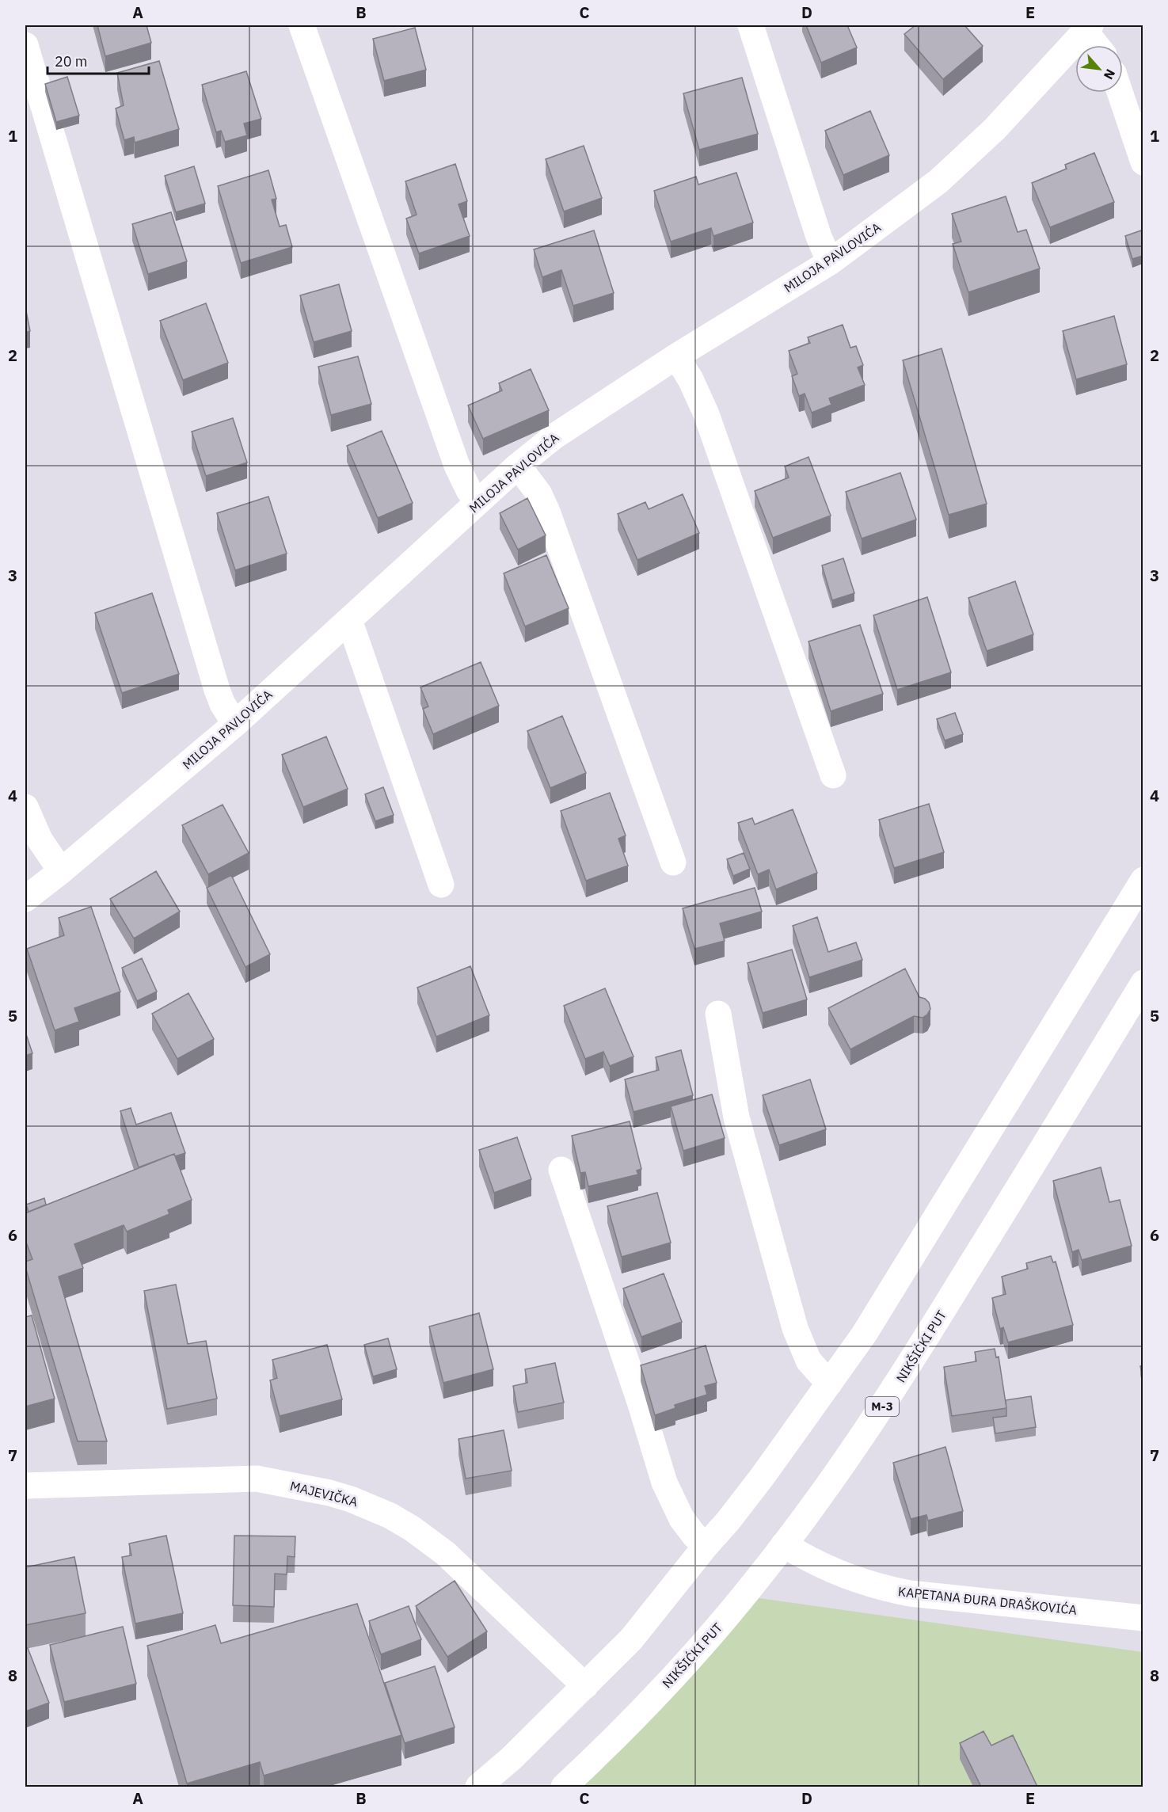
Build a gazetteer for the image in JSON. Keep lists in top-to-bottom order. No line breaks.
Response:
{"streets":{"street":["MILOJA PAVLOVIĆA","NIKŠIĆKI PUT","M-3","MAJEVIČKA","KAPETANA ĐURA DRAŠKOVIĆA"]},"crossings":[["NIKŠIĆKI PUT","KAPETANA ĐURA DRAŠKOVIĆA"]],"scale_bar":"20 m","north":"bottom right","grid":{"columns":["A","B","C","D","E"],"rows":["1","2","3","4","5","6","7","8"]}}
